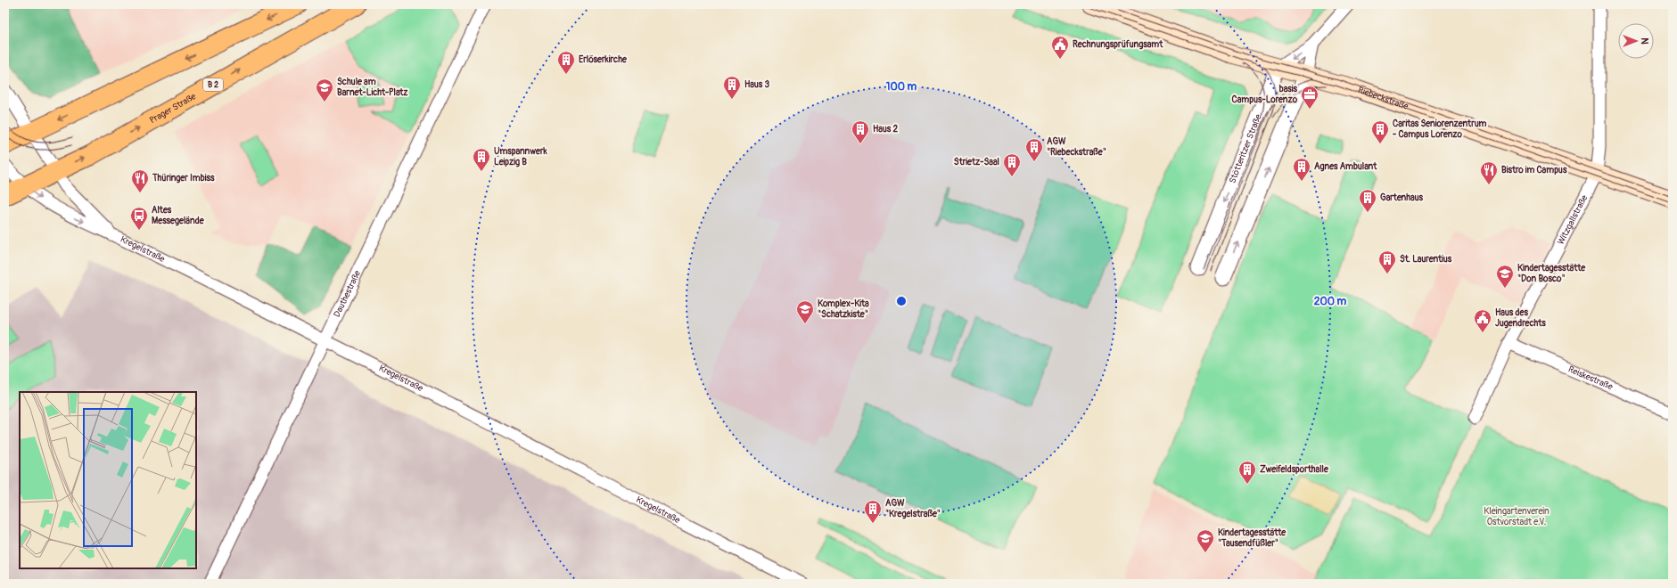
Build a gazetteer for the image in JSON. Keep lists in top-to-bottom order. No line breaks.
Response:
{"streets":{"main road":["B 2","Riebeckstraße","Prager Straße"],"street":["Stötteritzer Straße","Witzgallstraße","Kregelstraße","Dauthestraße","Reiskestraße"]},"crossings":[["Riebeckstraße","Stötteritzer Straße"],["Riebeckstraße","Witzgallstraße"],["Prager Straße","Kregelstraße"],["Witzgallstraße","Reiskestraße"],["Kregelstraße","Dauthestraße"]],"parks":["Kleingartenverein Ostvorstadt e.V."],"places":{"public building":["Rechnungsprüfungsamt","Haus des Jugendrechts"],"building":["Erlöserkirche","Haus 3","Haus 2","Caritas Seniorenzentrum - Campus Lorenzo","AGW \"Riebeckstraße\"","Umspannwerk Leipzig B","Strietz-Saal","Agnes Ambulant","Gartenhaus","St. Laurentius","Zweifeldsporthalle","AGW \"Kregelstraße\""],"school or university":["Schule am Barnet-Licht-Platz","Kindertagesstätte \"Don Bosco\"","Komplex-Kita \"Schatzkiste\"","Kindertagesstätte \"Tausendfüßler\""],"office":["basis Campus-Lorenzo"],"restaurant":["Bistro im Campus","Thüringer Imbiss"],"bus stop":["Altes Messegelände"]},"north":"right","rings":["100 m","200 m"]}
